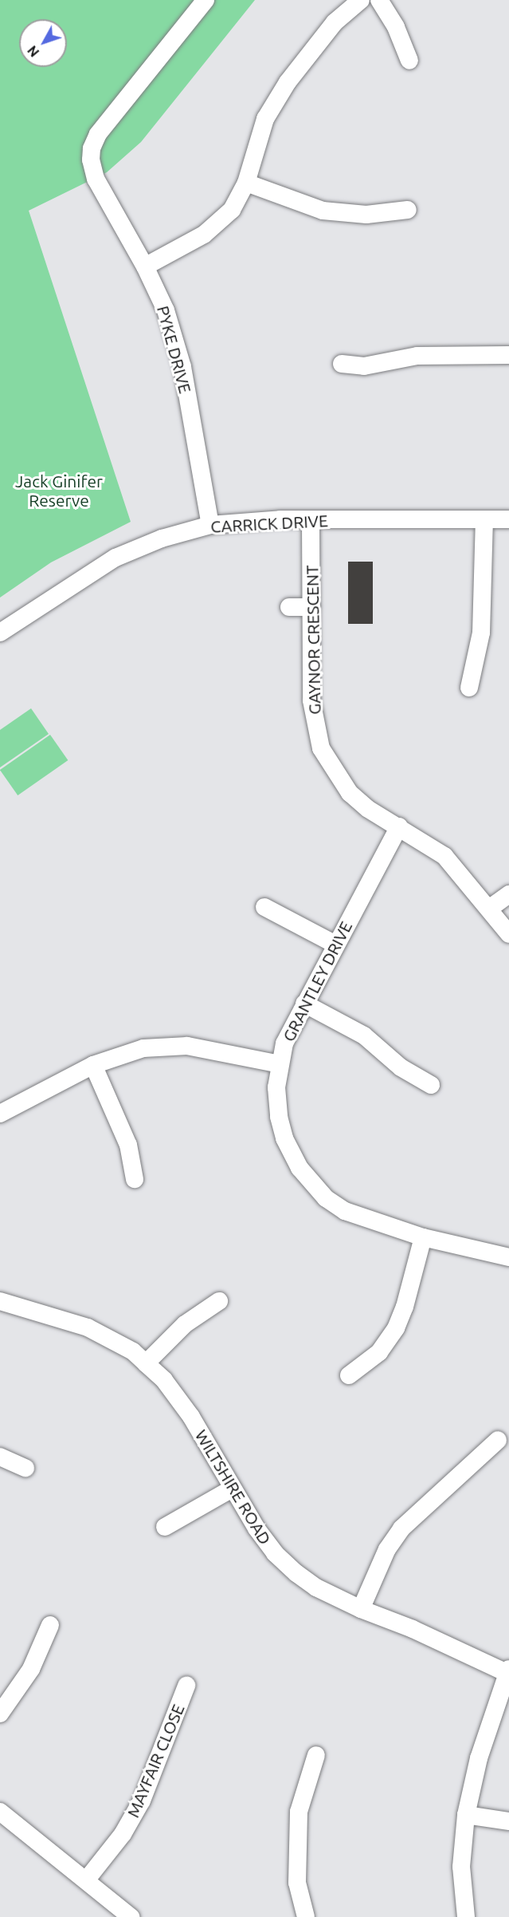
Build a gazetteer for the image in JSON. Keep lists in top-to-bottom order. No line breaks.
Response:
{"streets":{"street":["PYKE DRIVE","CARRICK DRIVE","GAYNOR CRESCENT","GRANTLEY DRIVE","WILTSHIRE ROAD","MAYFAIR CLOSE"]},"crossings":[["PYKE DRIVE","CARRICK DRIVE"],["CARRICK DRIVE","GAYNOR CRESCENT"],["GAYNOR CRESCENT","GRANTLEY DRIVE"]],"parks":["Jack Ginifer Reserve"],"north":"bottom left"}
